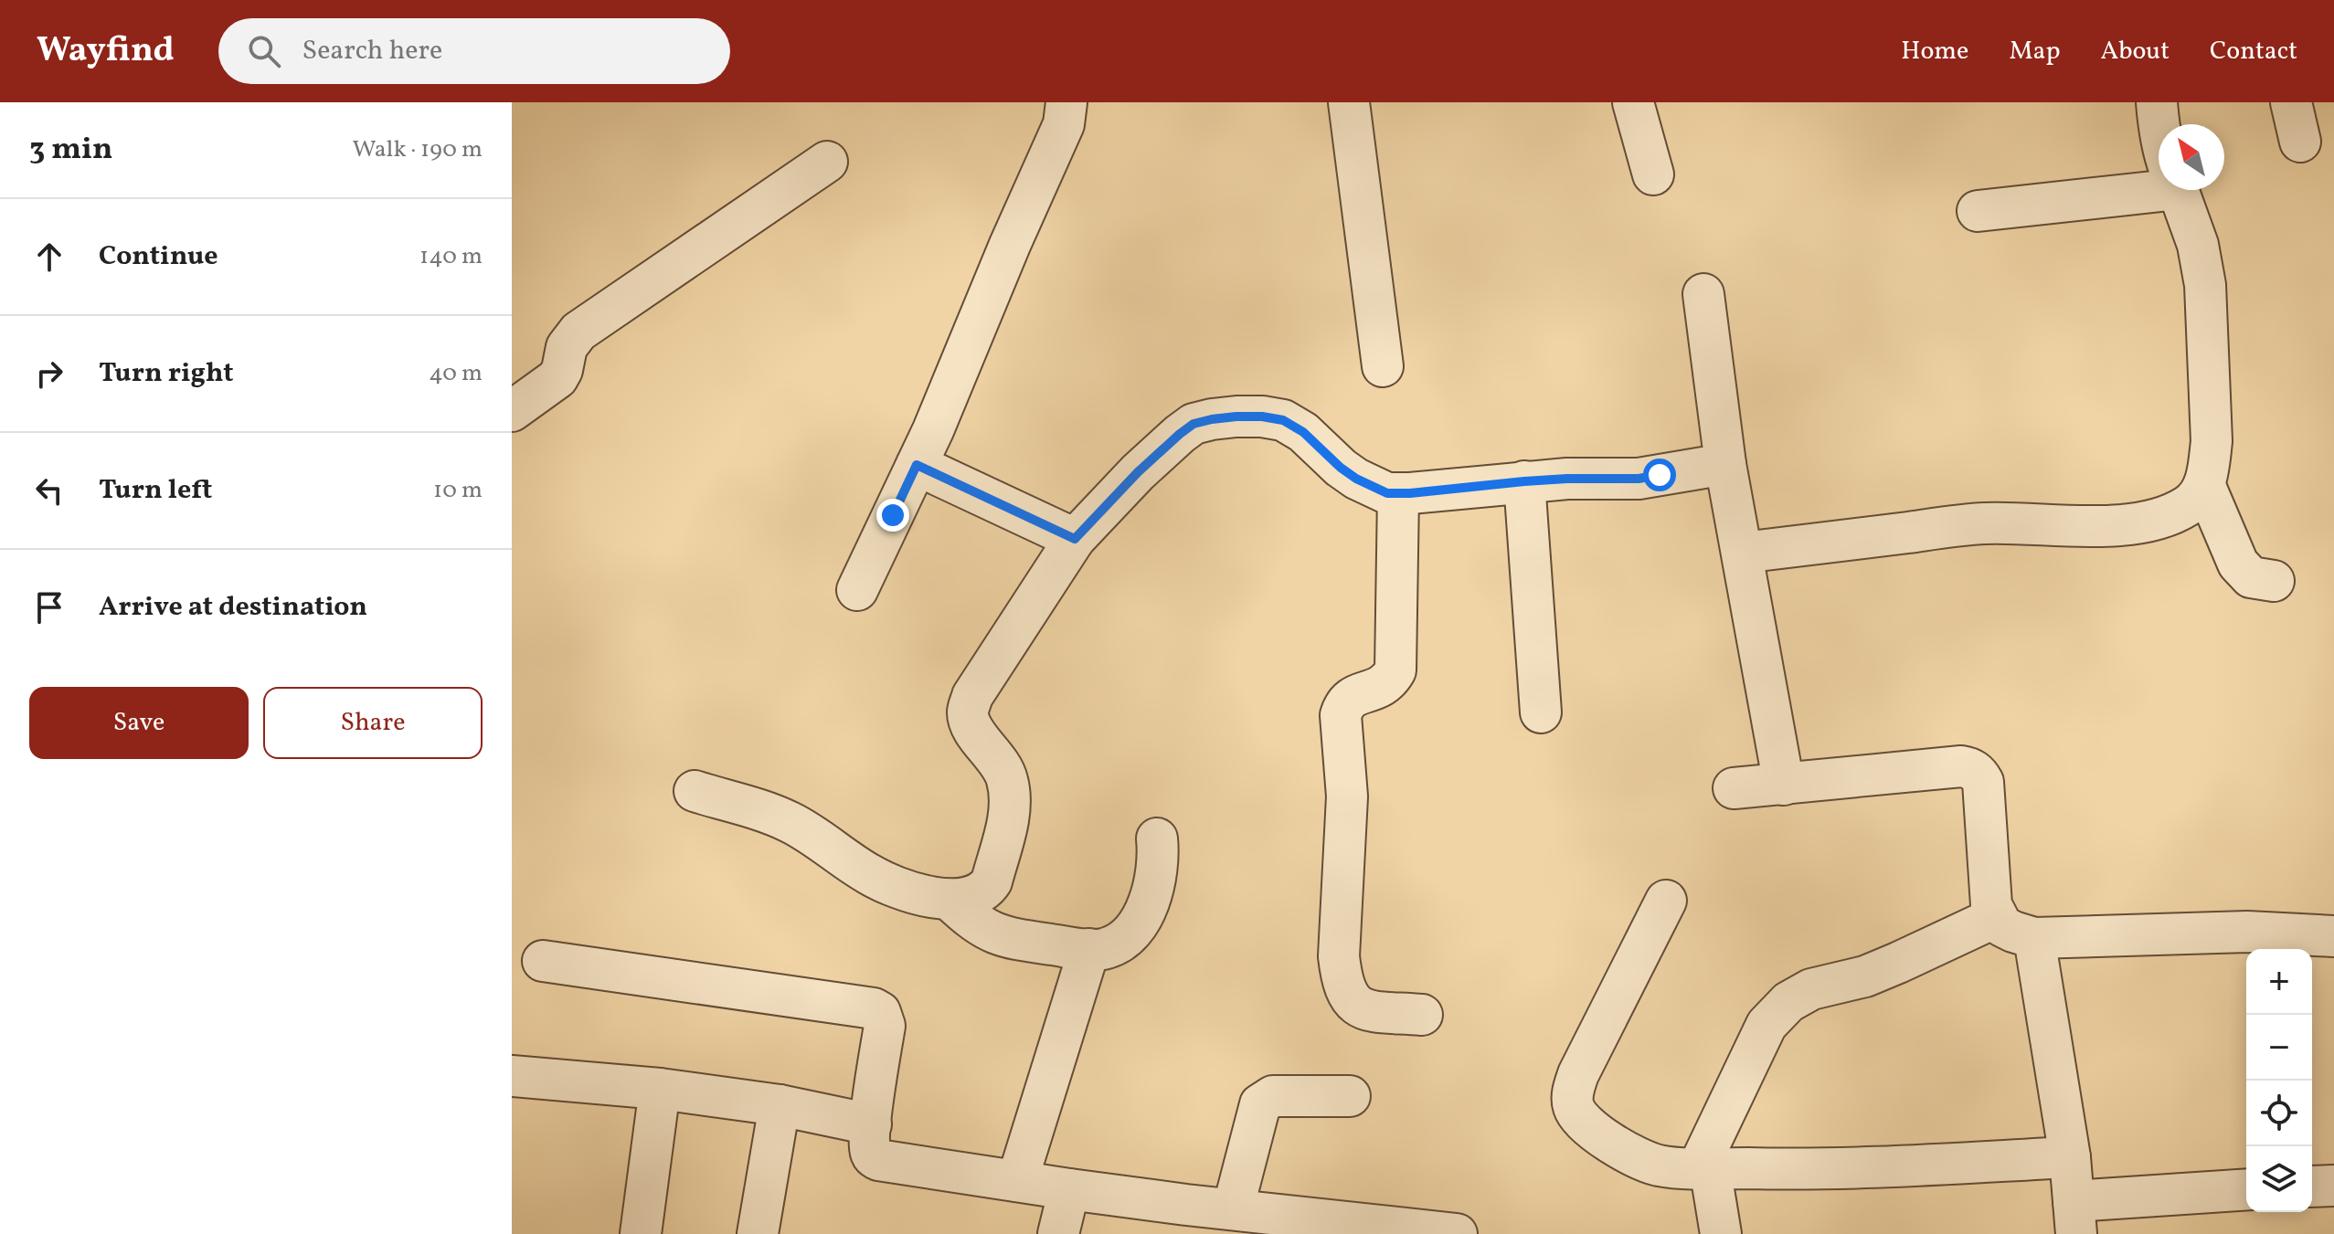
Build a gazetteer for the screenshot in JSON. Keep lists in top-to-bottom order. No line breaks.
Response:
{"north":"top left","page":{"header":"Wayfind","search":"Search here","nav":["Home","Map","About","Contact"],"heading":["3 min","Walk · 190 m"],"list":[["Continue","140 m"],["Turn right","40 m"],["Turn left","10 m"],"Arrive at destination"],"buttons":["Save","Share"],"map_buttons":["+","−"]}}
